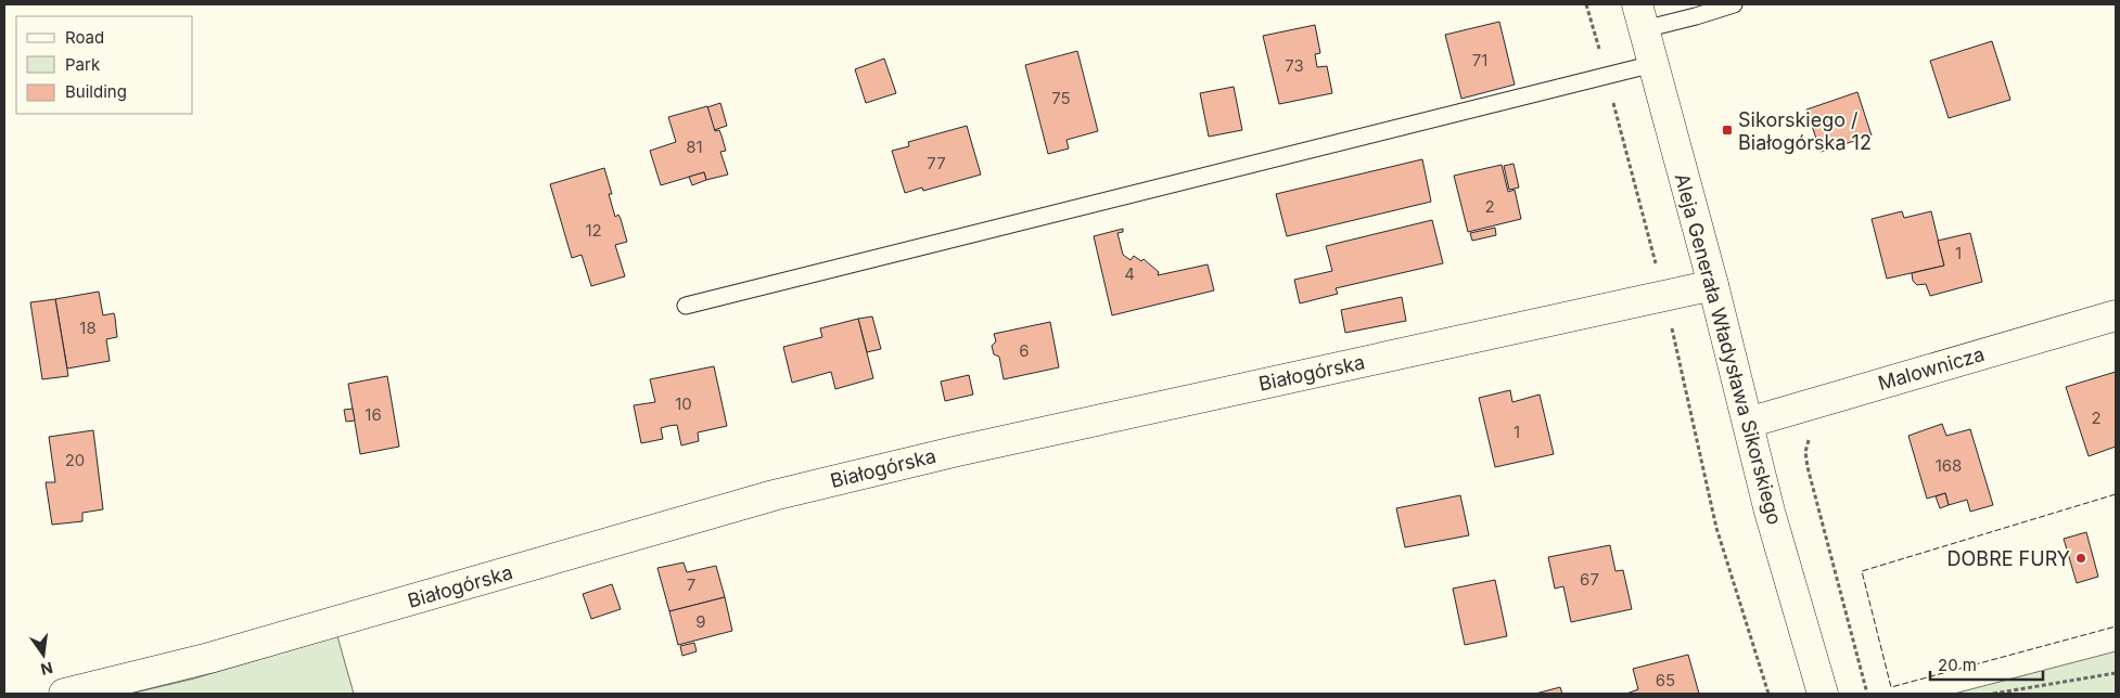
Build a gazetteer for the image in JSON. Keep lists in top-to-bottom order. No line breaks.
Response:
{"streets":{"street":["Aleja Generała Władysława Sikorskiego","Malownicza","Białogórska"]},"crossings":[["Aleja Generała Władysława Sikorskiego","Malownicza"],["Aleja Generała Władysława Sikorskiego","Białogórska"]],"places":{"transit":["Sikorskiego / Białogórska 12"],"other":["DOBRE FURY"]},"house_numbers":["71","73","75","81","77","2","12","1","4","18","6","10","16","2","1","20","168","67","7","9","65"],"legend":["Road","Park","Building"],"scale_bar":"20 m","north":"bottom"}
